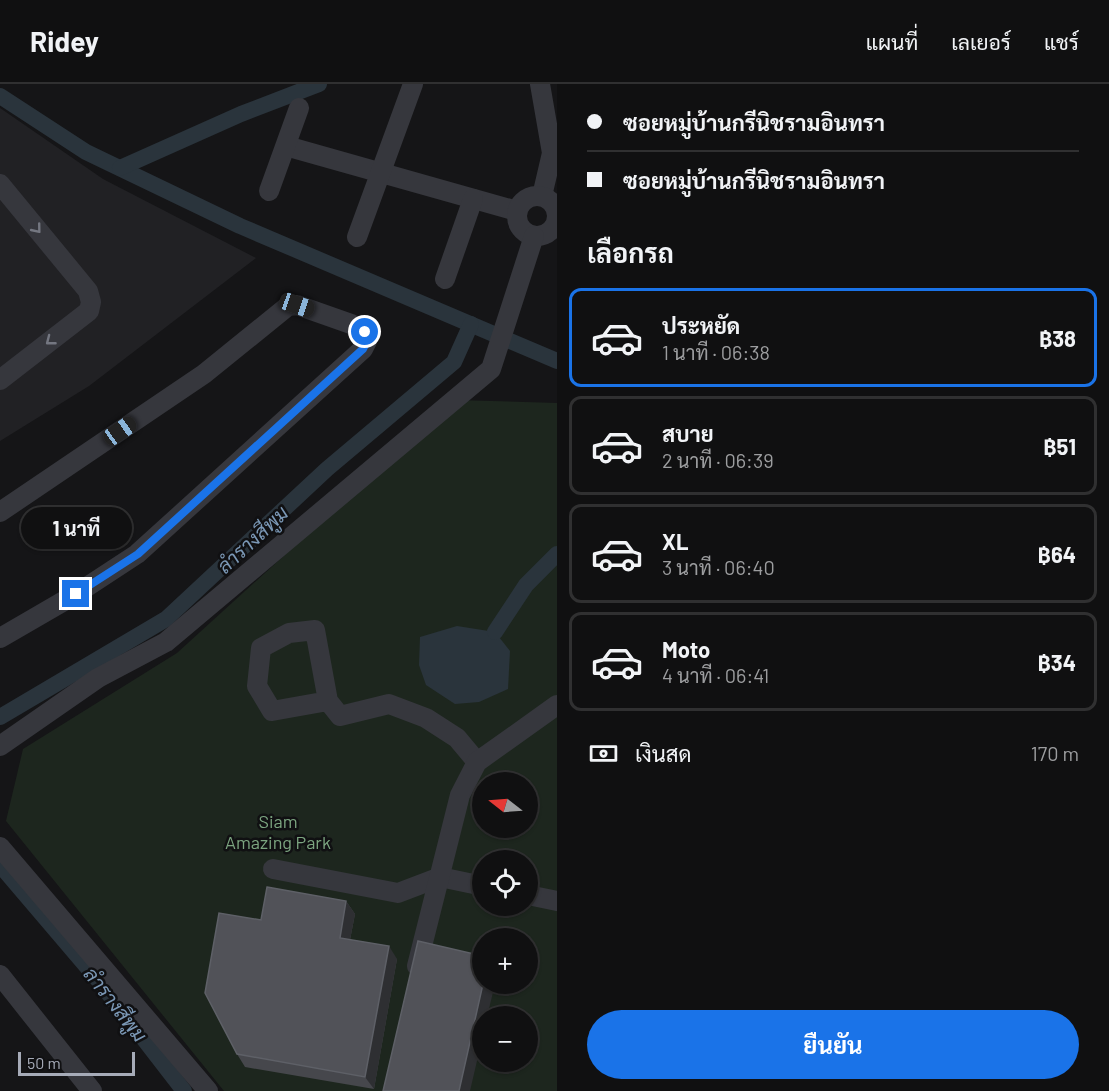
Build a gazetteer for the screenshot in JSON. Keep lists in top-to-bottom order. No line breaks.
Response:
{"water":["ลำรางสีพูม"],"parks":["Siam Amazing Park"],"scale_bar":"50 m","north":"left","page":{"header":"Ridey","nav":["แผนที่","เลเยอร์","แชร์"],"banner":["ซอยหมู่บ้านกรีนิชรามอินทรา","ซอยหมู่บ้านกรีนิชรามอินทรา"],"heading":"เลือกรถ","list":[{"name":"ประหยัด","note":"1 นาที · 06:38","value":"฿38"},{"name":"สบาย","note":"2 นาที · 06:39","value":"฿51"},{"name":"XL","note":"3 นาที · 06:40","value":"฿64"},{"name":"Moto","note":"4 นาที · 06:41","value":"฿34"}],"bubble":"1 นาที","pay":["เงินสด","170 m"],"map_buttons":["+","−"],"buttons":"ยืนยัน","scale":"50 m"}}
